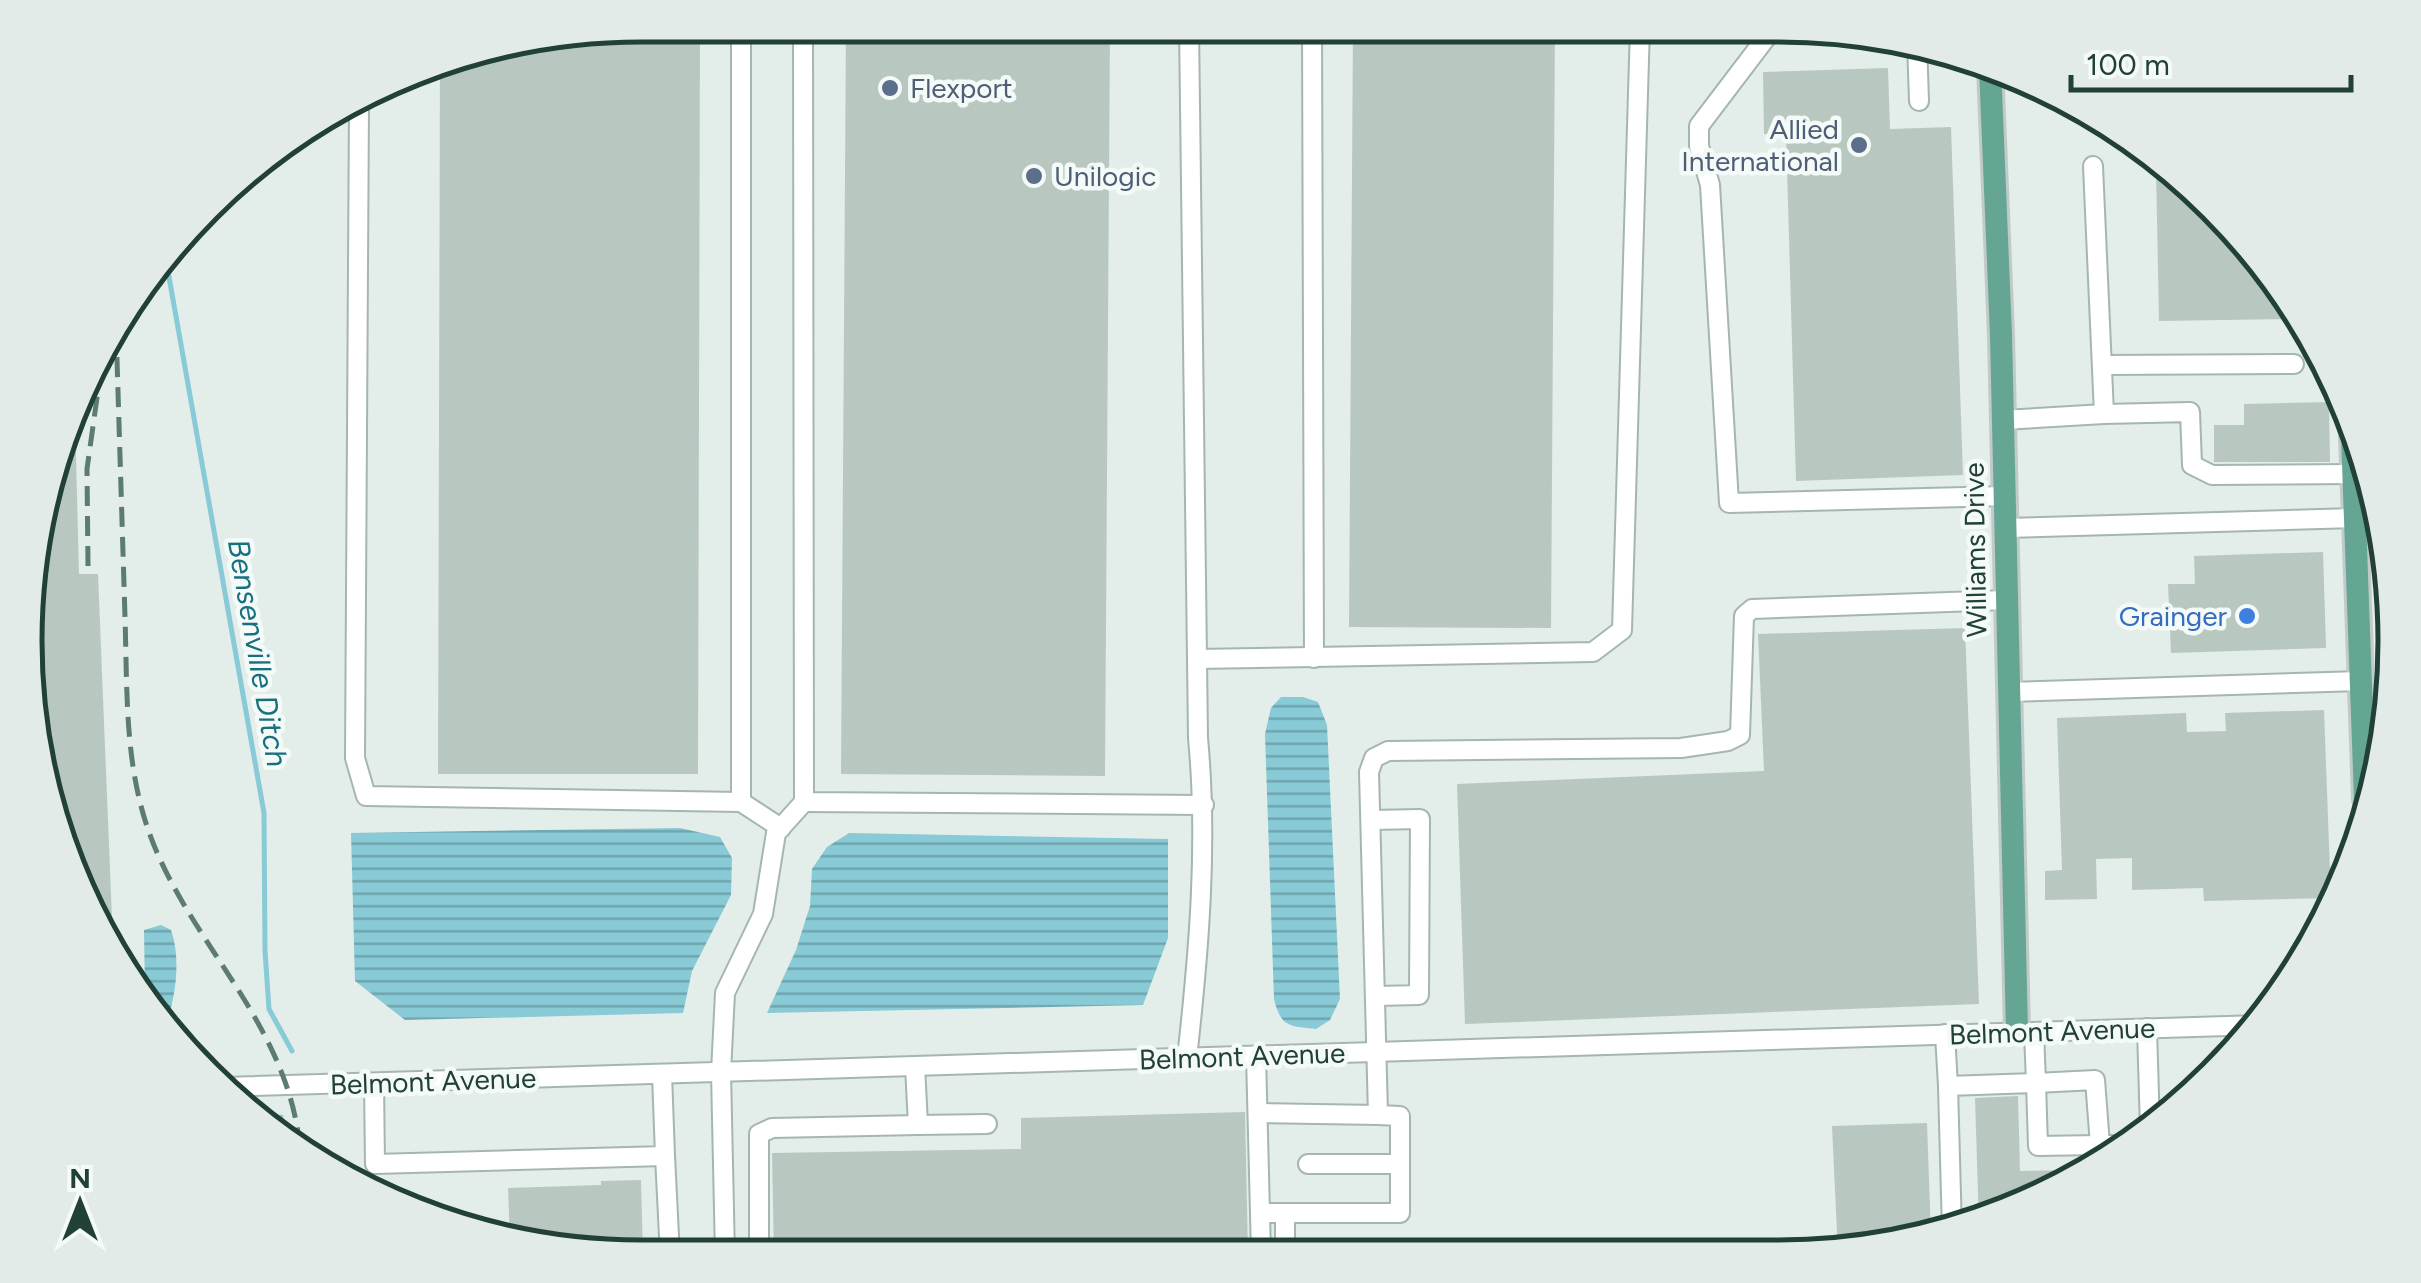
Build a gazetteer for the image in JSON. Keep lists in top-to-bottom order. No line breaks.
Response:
{"streets":{"main road":["Williams Drive"],"street":["Belmont Avenue"]},"crossings":[["Williams Drive","Belmont Avenue"]],"water":["Bensenville Ditch"],"places":["Flexport","Allied International","Unilogic","Grainger"],"scale_bar":"100 m","north":"top"}
